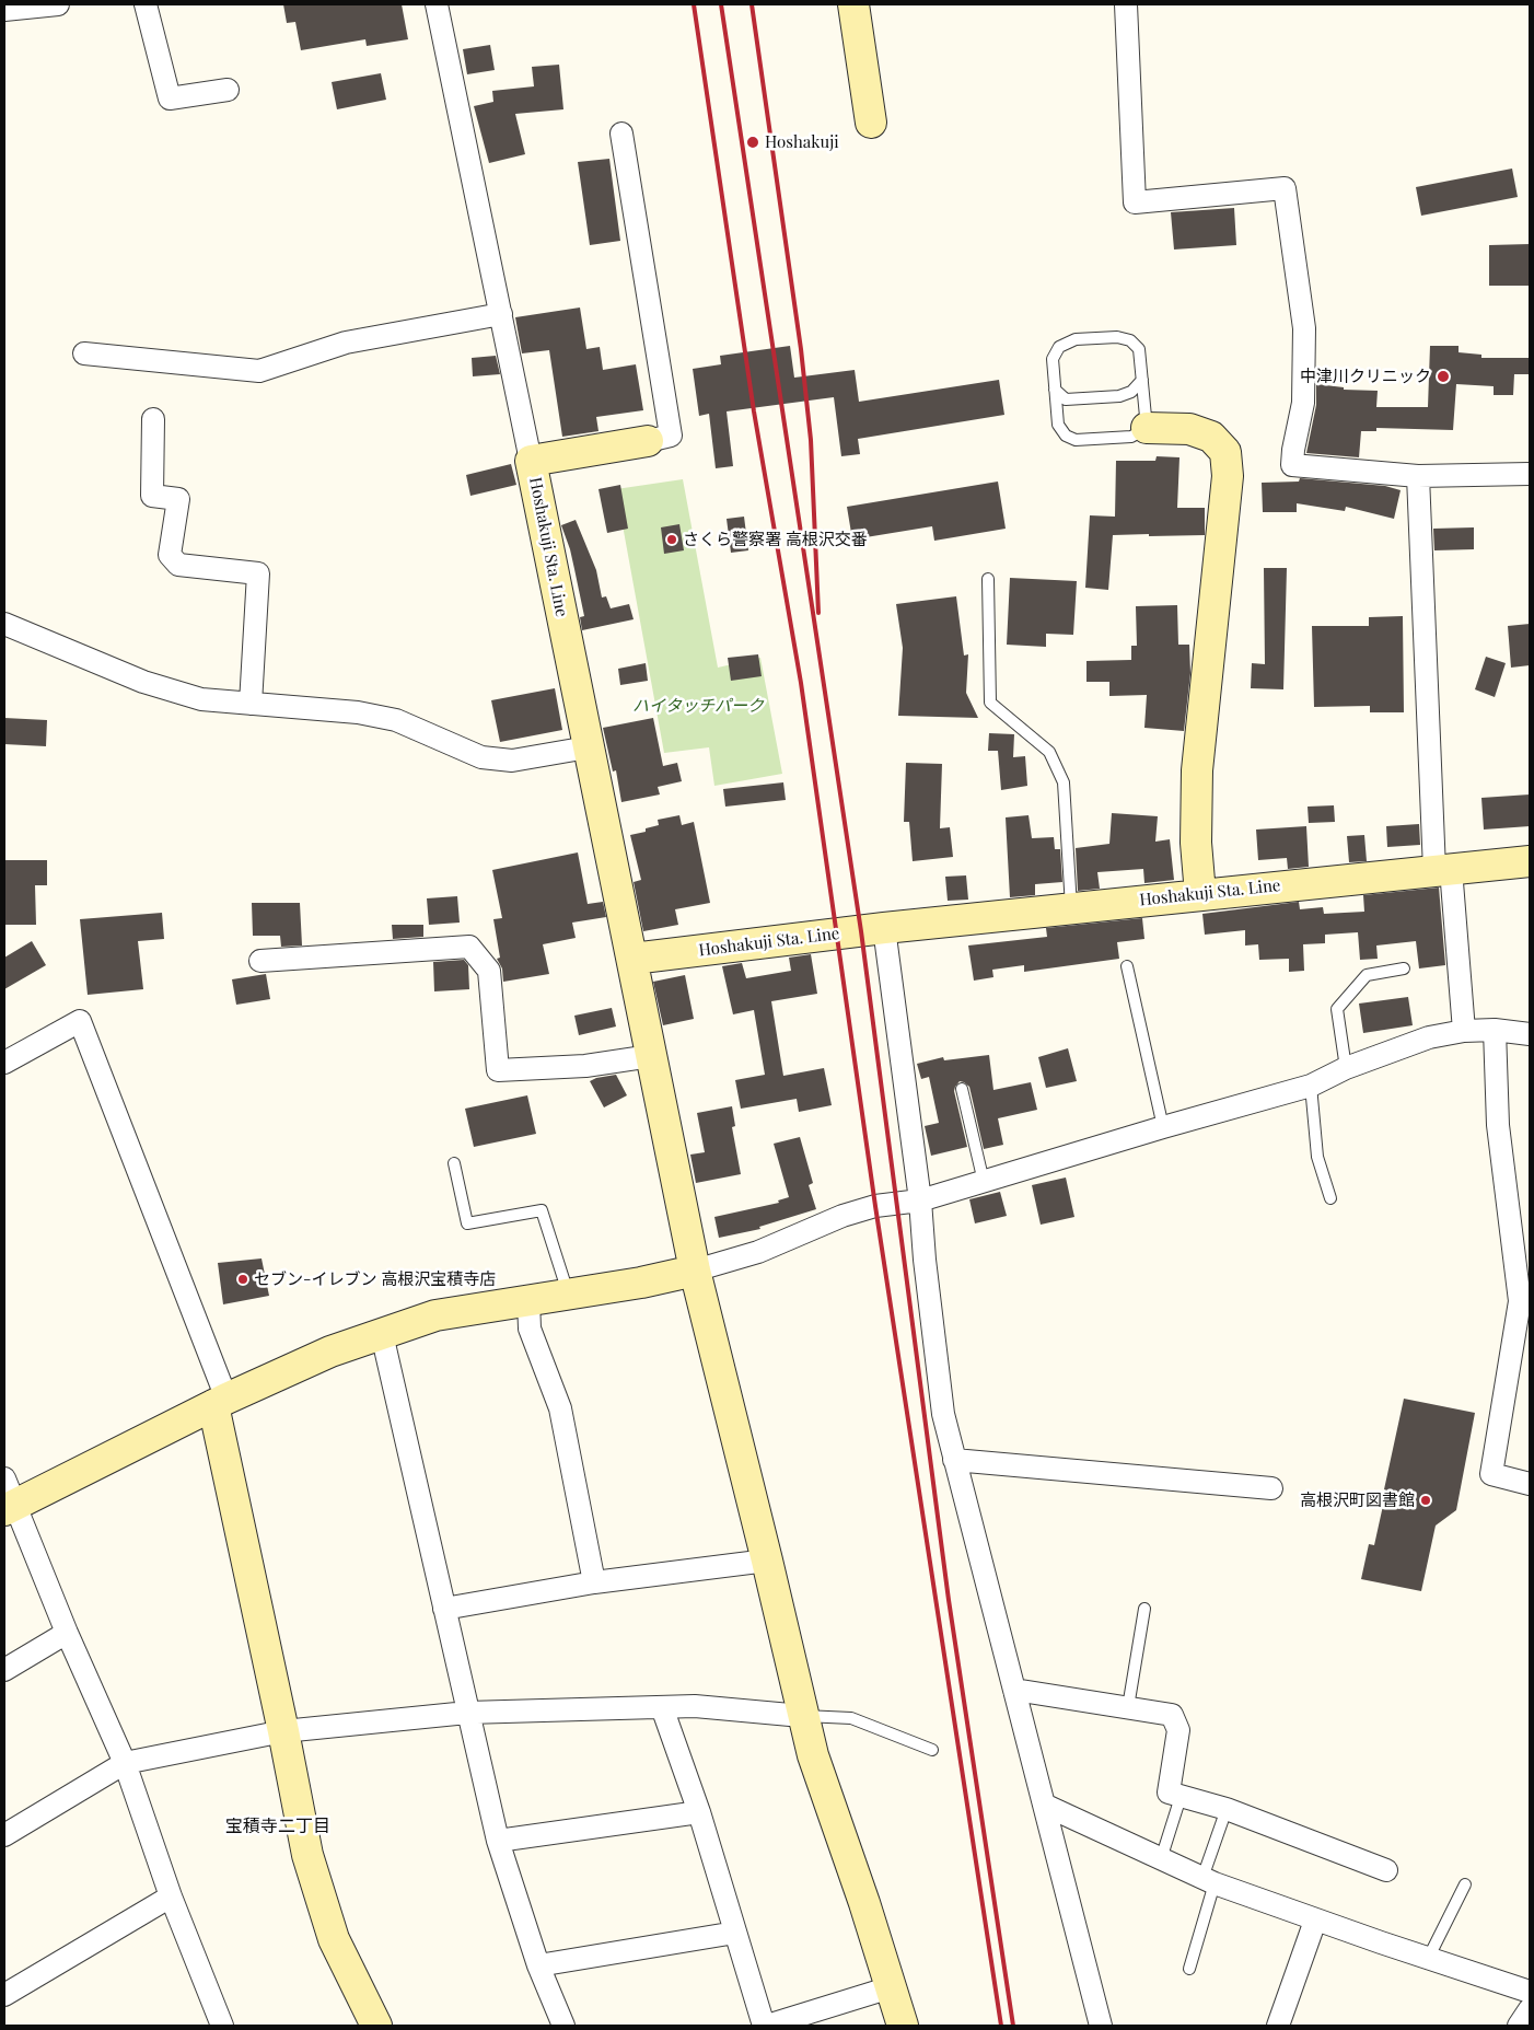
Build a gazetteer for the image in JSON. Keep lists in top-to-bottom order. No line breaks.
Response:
{"streets":{"street":["Hoshakuji Sta. Line"]},"districts":["宝積寺二丁目"],"parks":["ハイタッチパーク"],"places":["Hoshakuji","中津川クリニック","さくら警察署 高根沢交番","セブン-イレブン 高根沢宝積寺店","高根沢町図書館"]}
